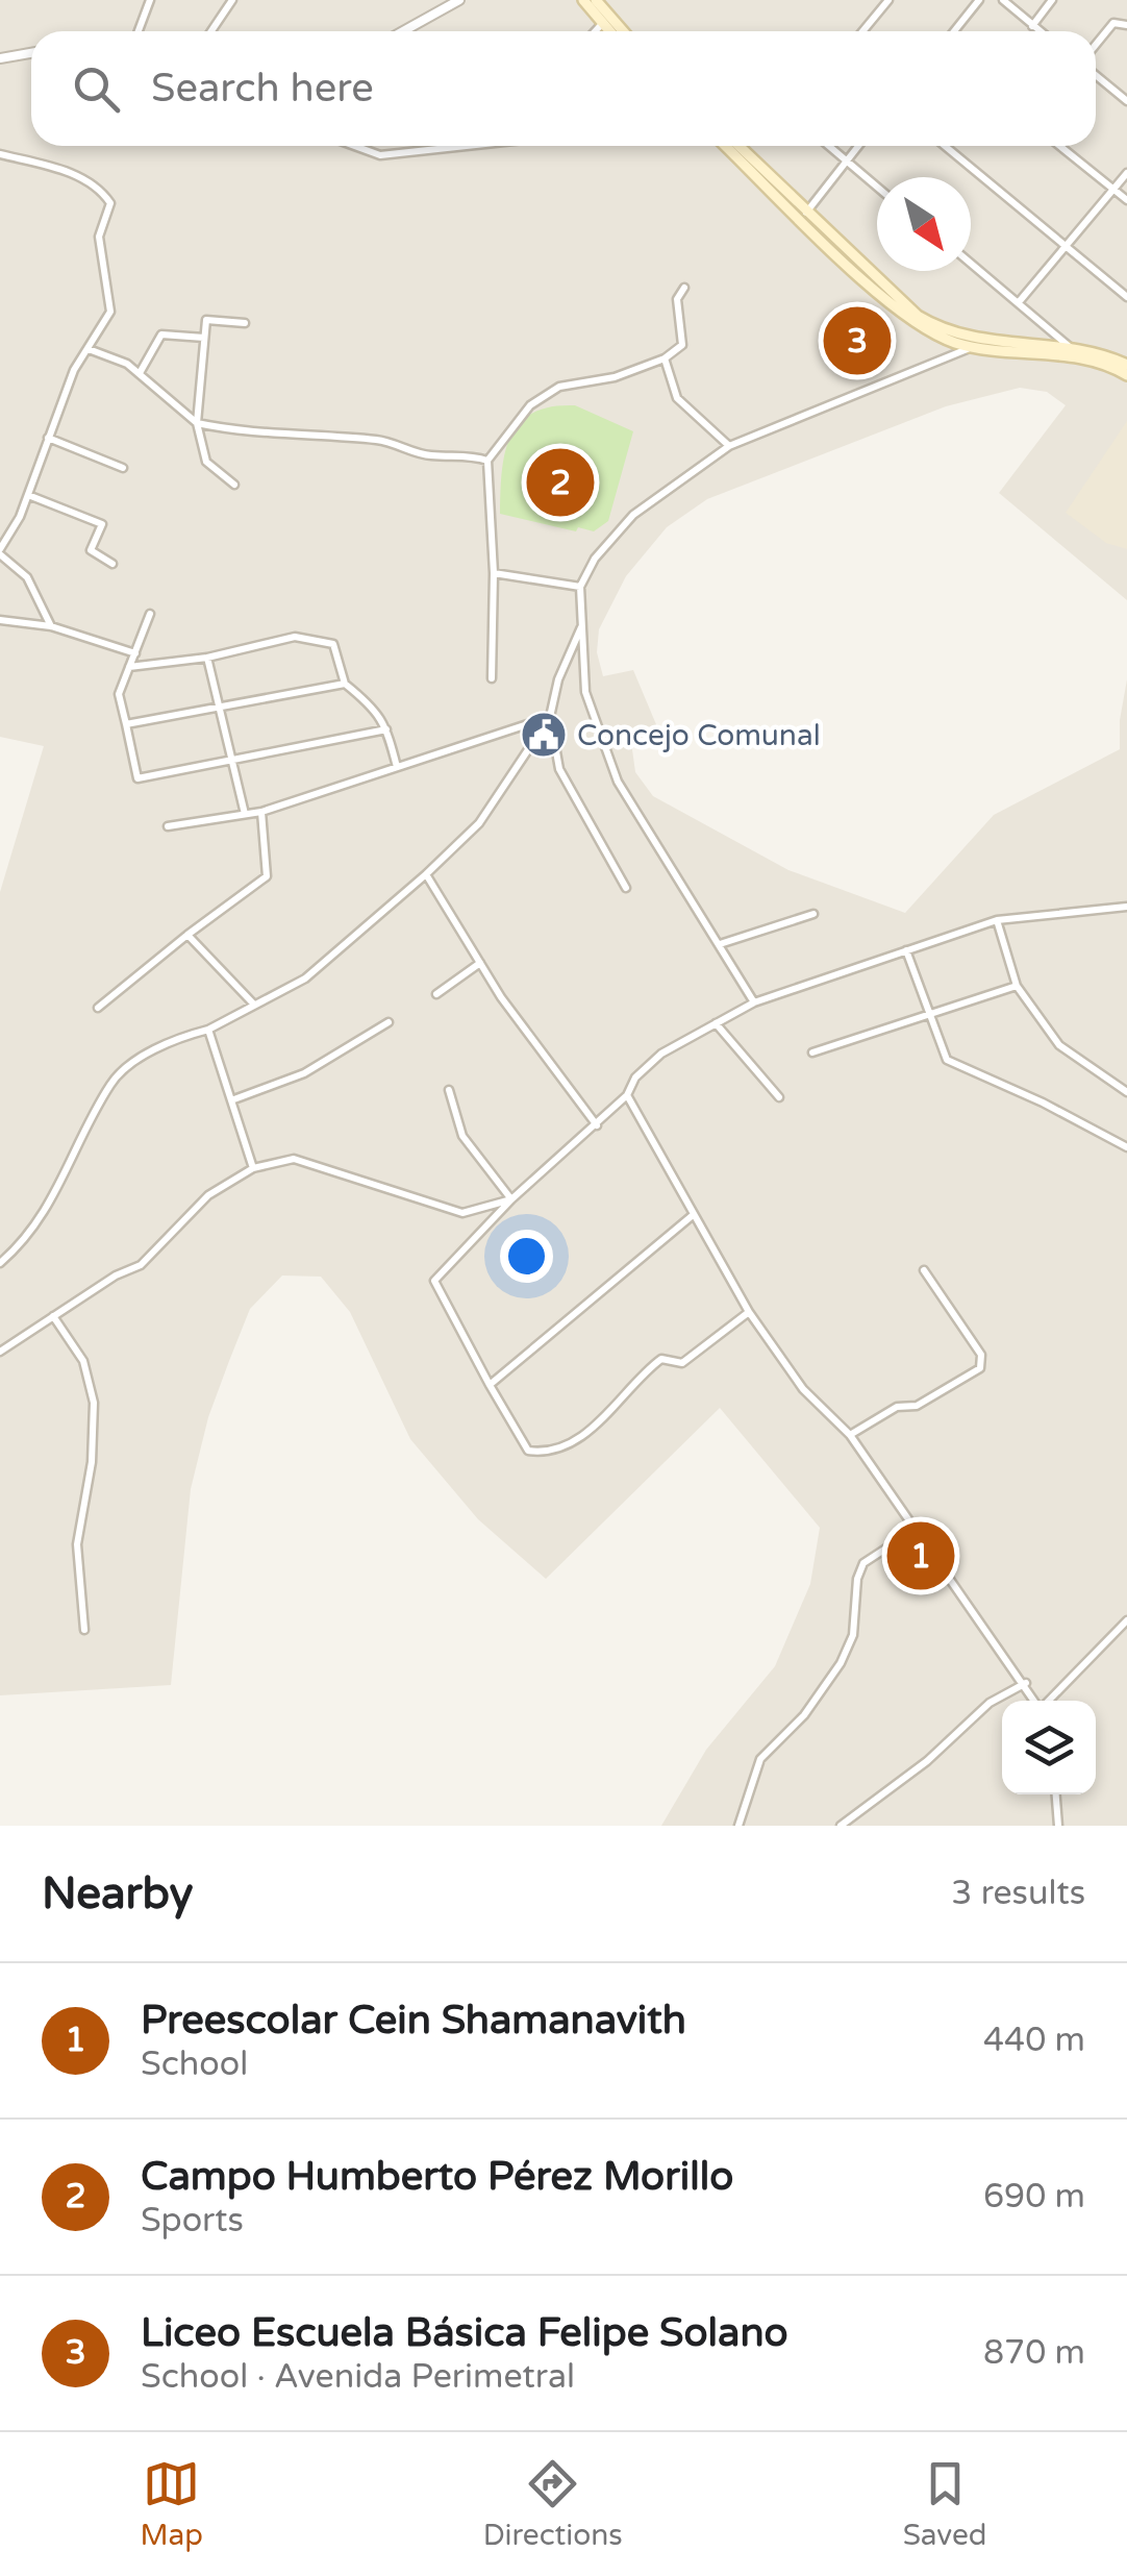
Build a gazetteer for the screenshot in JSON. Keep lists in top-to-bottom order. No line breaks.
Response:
{"places":{"public building":["Concejo Comunal"]},"north":"bottom right","page":{"search":"Search here","pins":["3","2","1"],"heading":["Nearby","3 results"],"list":[{"mark":"1","name":"Preescolar Cein Shamanavith","note":"School","value":"440 m"},{"mark":"2","name":"Campo Humberto Pérez Morillo","note":"Sports","value":"690 m"},{"mark":"3","name":"Liceo Escuela Básica Felipe Solano","note":"School · Avenida Perimetral","value":"870 m"}],"nav":["Map","Directions","Saved"]}}
